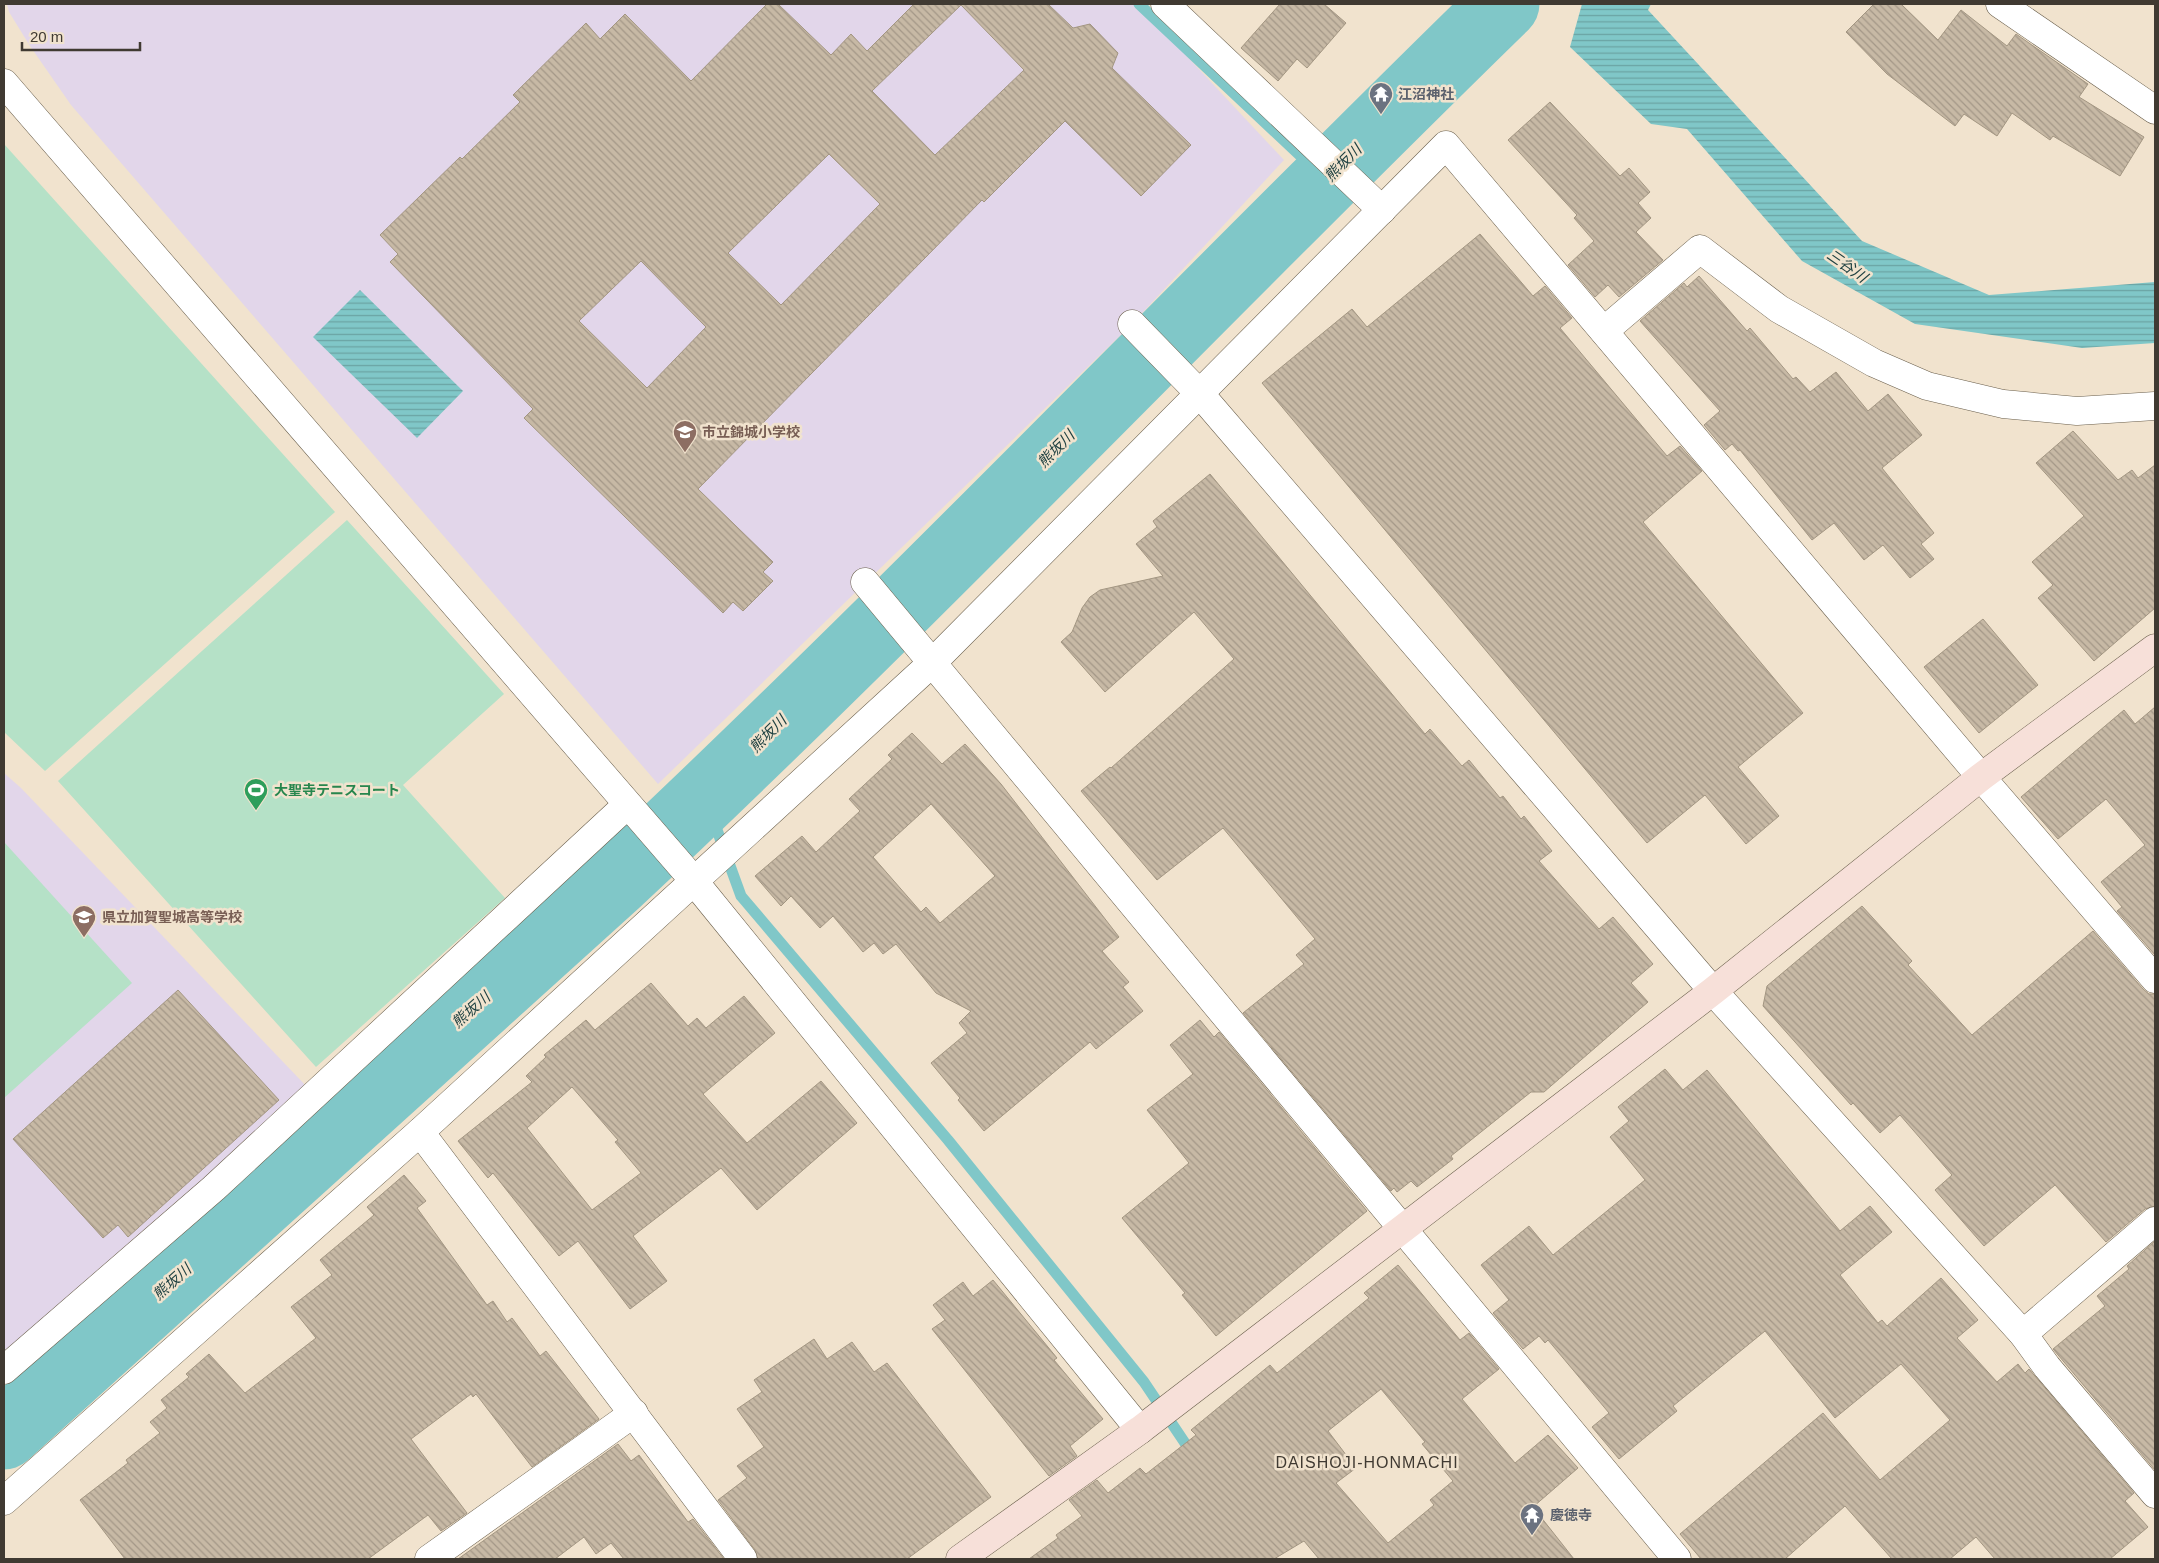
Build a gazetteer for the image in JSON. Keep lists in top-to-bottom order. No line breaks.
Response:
{"districts":["DAISHOJI-HONMACHI"],"water":["熊坂川","三谷川"],"places":{"temple":["江沼神社","慶徳寺"],"school or university":["市立錦城小学校","県立加賀聖城高等学校"],"sports":["大聖寺テニスコート"]},"scale_bar":"20 m"}
